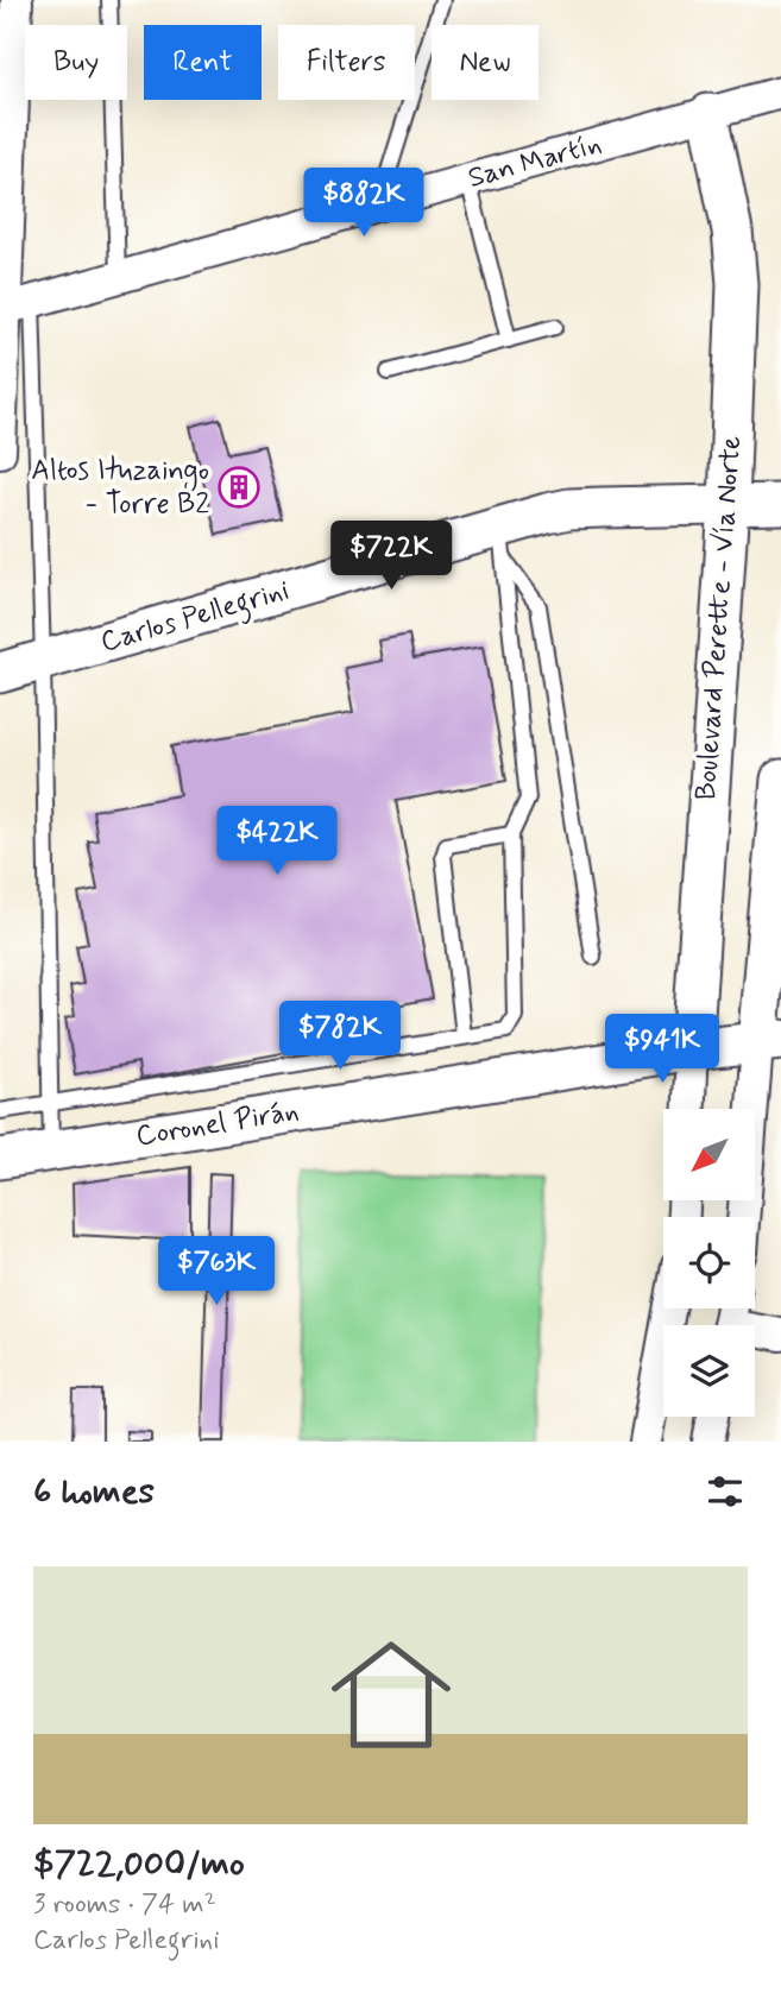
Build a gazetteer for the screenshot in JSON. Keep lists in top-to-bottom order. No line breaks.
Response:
{"streets":{"street":["San Martín","Carlos Pellegrini","Boulevard Perette - Vía Norte","Coronel Pirán"]},"crossings":[["San Martín","Boulevard Perette - Vía Norte"],["Carlos Pellegrini","Boulevard Perette - Vía Norte"],["Boulevard Perette - Vía Norte","Coronel Pirán"]],"places":{"building":["Altos Ituzaingo - Torre B2"]},"north":"bottom left","page":{"chip":["Buy","Rent","Filters","New"],"price":["$882K","$722K","$422K","$782K","$941K","$763K"],"heading":"6 homes","list":[{"name":"$722,000/mo","note":"3 rooms · 74 m² · Carlos Pellegrini"}]}}
